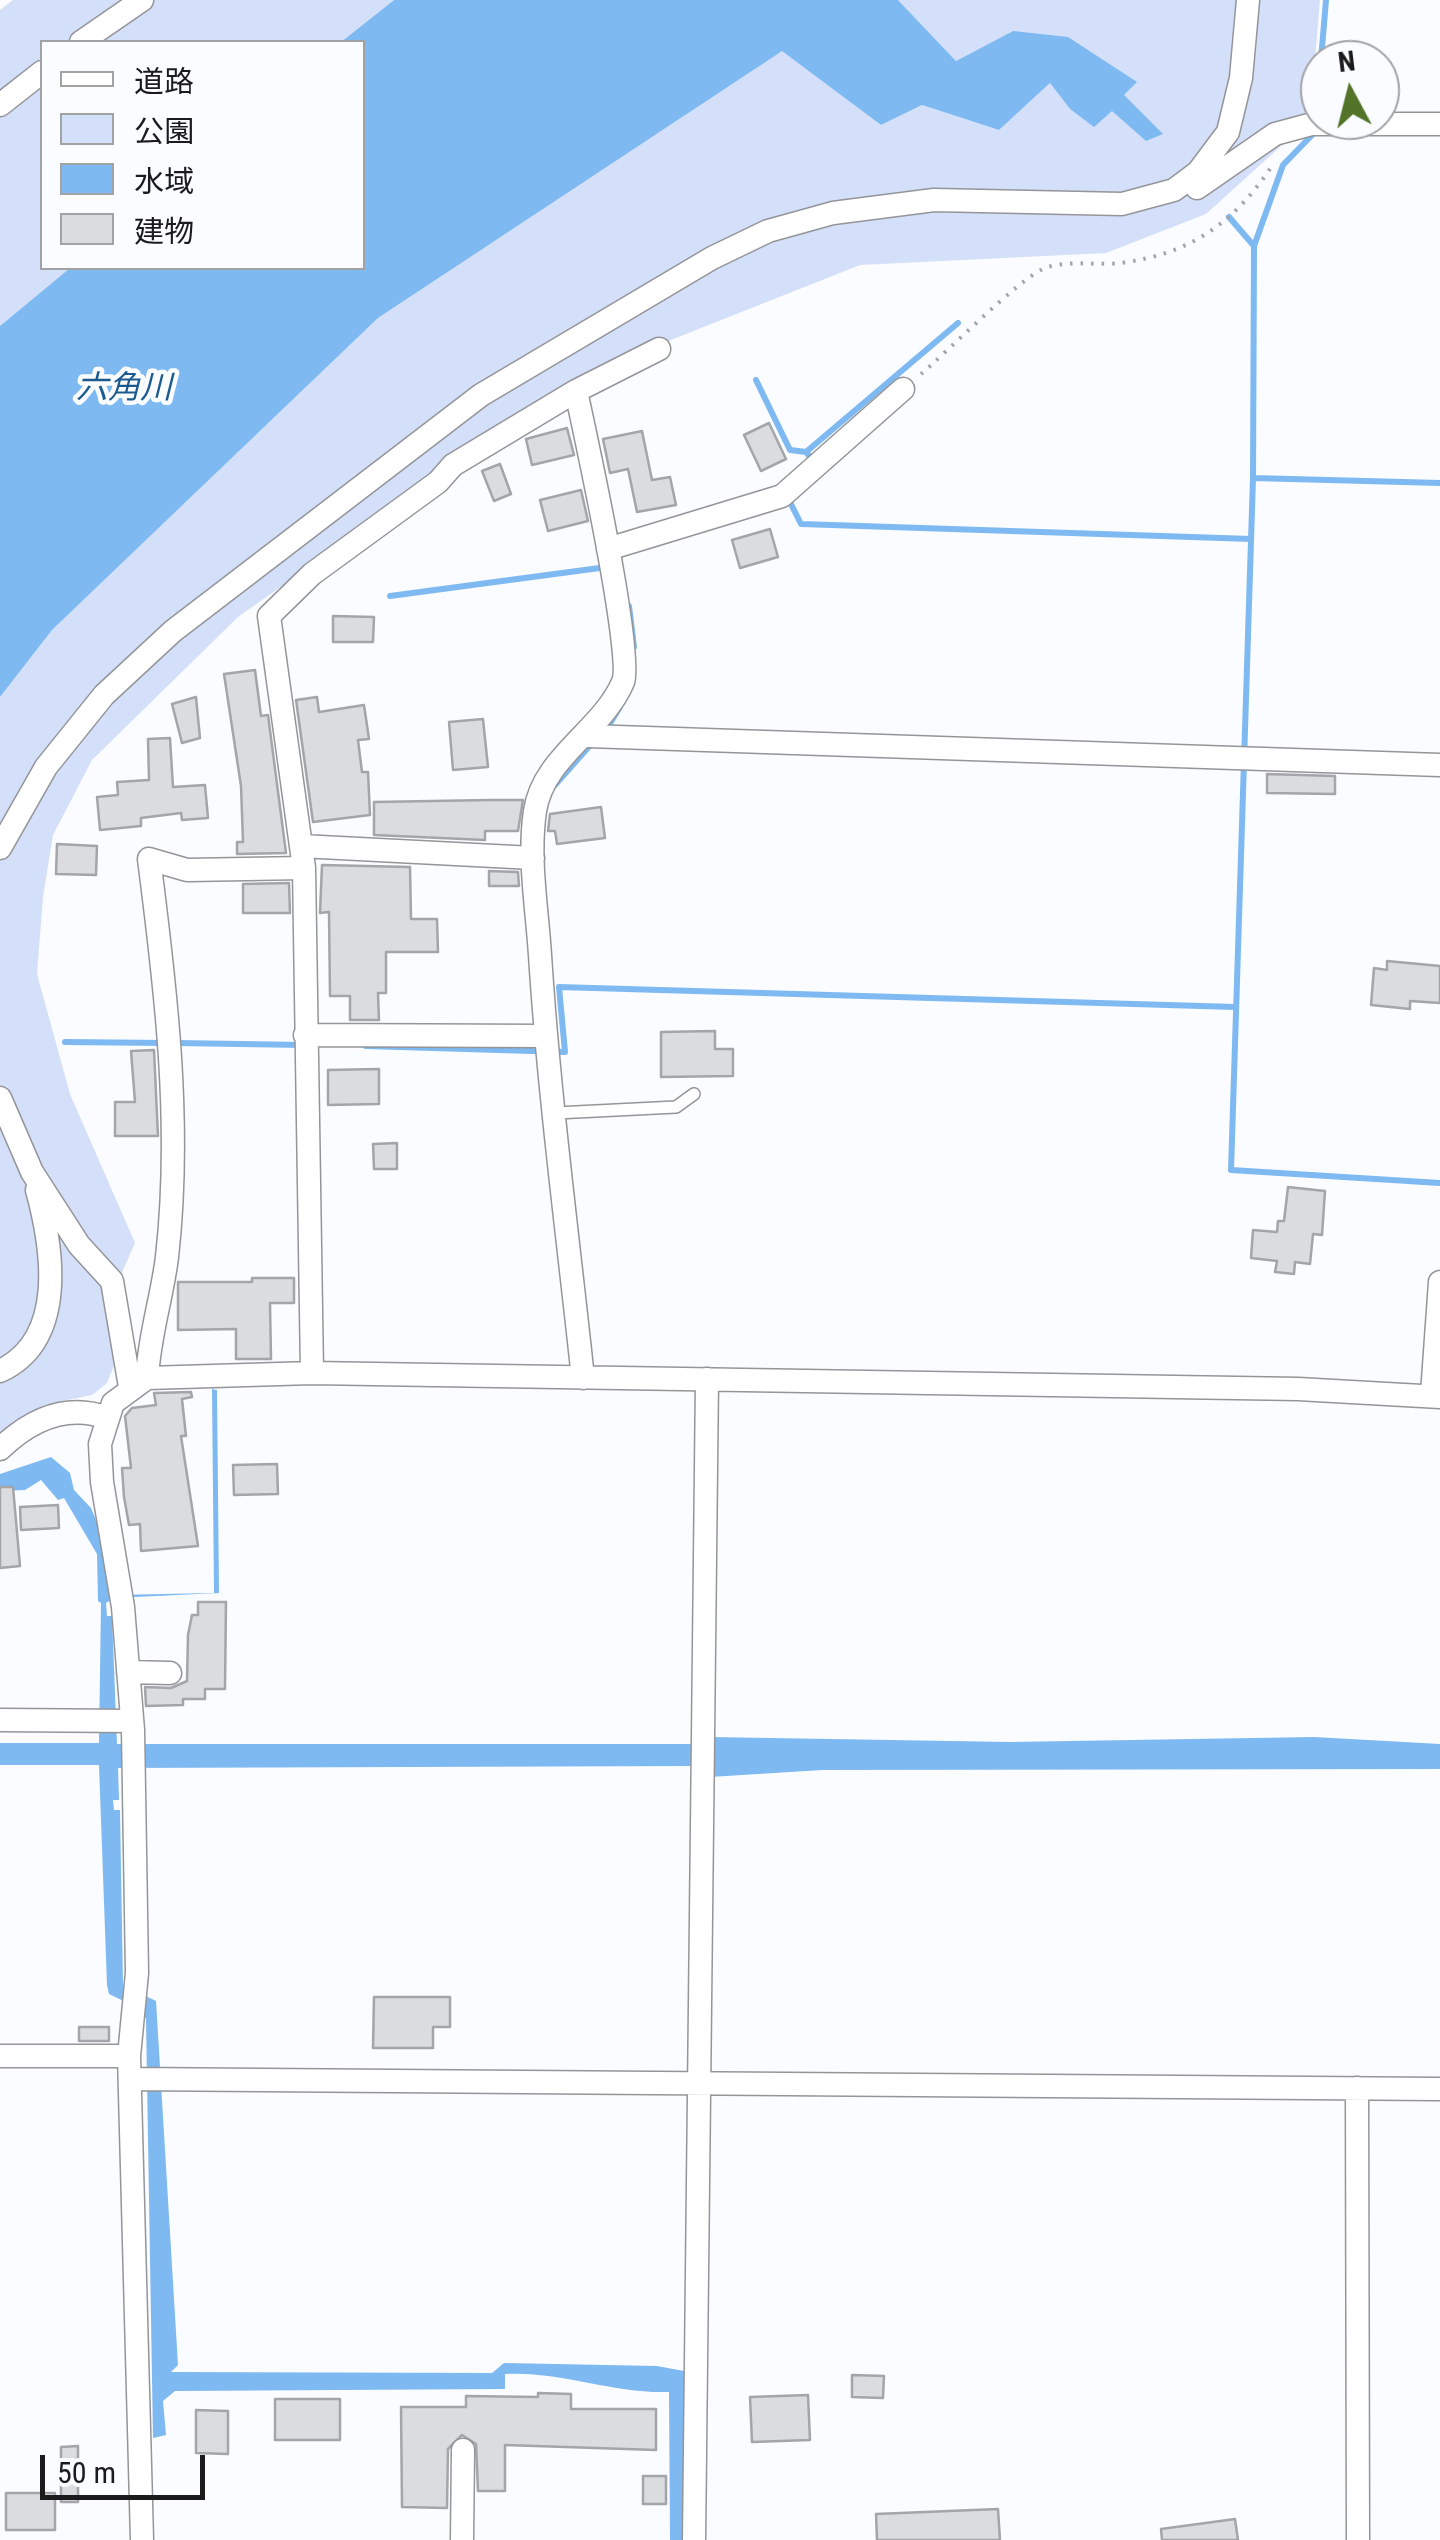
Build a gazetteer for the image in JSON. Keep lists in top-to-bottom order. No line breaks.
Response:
{"water":["六角川"],"legend":["道路","公園","水域","建物"],"scale_bar":"50 m","north":"top"}
